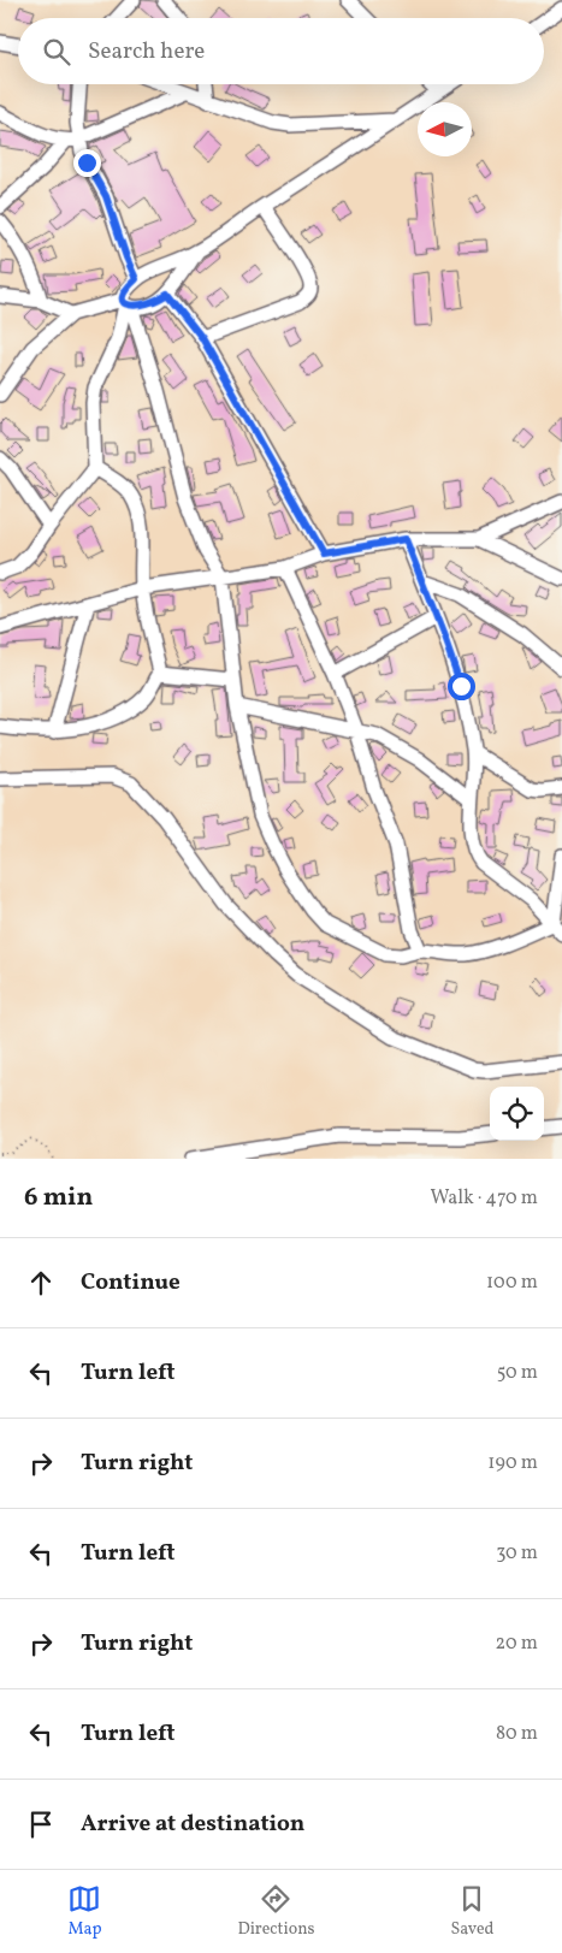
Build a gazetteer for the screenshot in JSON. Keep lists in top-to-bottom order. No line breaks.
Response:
{"north":"left","page":{"search":"Search here","heading":["6 min","Walk · 470 m"],"list":[["Continue","100 m"],["Turn left","50 m"],["Turn right","190 m"],["Turn left","30 m"],["Turn right","20 m"],["Turn left","80 m"],"Arrive at destination"],"nav":["Map","Directions","Saved"]}}
